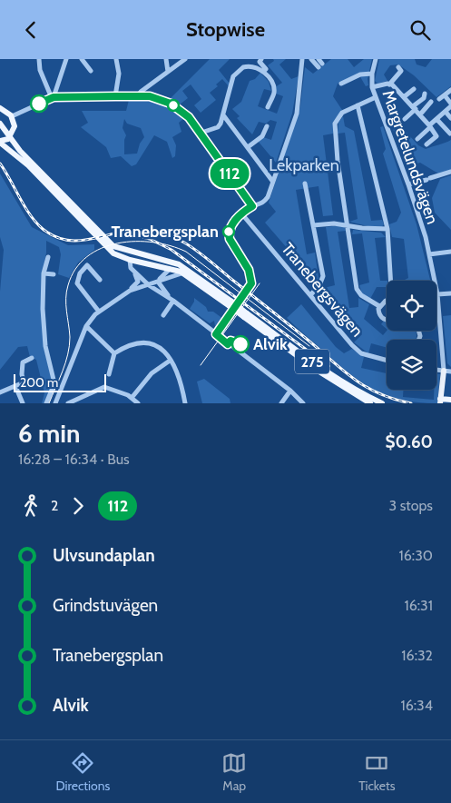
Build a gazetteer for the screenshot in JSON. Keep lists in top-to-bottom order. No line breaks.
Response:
{"streets":{"main road":["275"],"street":["Margretelundsvägen","Tranebergsvägen"]},"parks":["Lekparken"],"places":["Tranebergsplan","Alvik"],"lines":["bus line 112"],"scale_bar":"200 m","page":{"header":"Stopwise","on_map":"112","scale":"200 m","heading":["6 min","16:28 – 16:34 · Bus","$0.60"],"legs":["2","112","3 stops"],"list":[{"name":"Ulvsundaplan","value":"16:30"},{"name":"Grindstuvägen","value":"16:31"},{"name":"Tranebergsplan","value":"16:32"},{"name":"Alvik","value":"16:34"}],"tabs":["Directions","Map","Tickets"]}}
